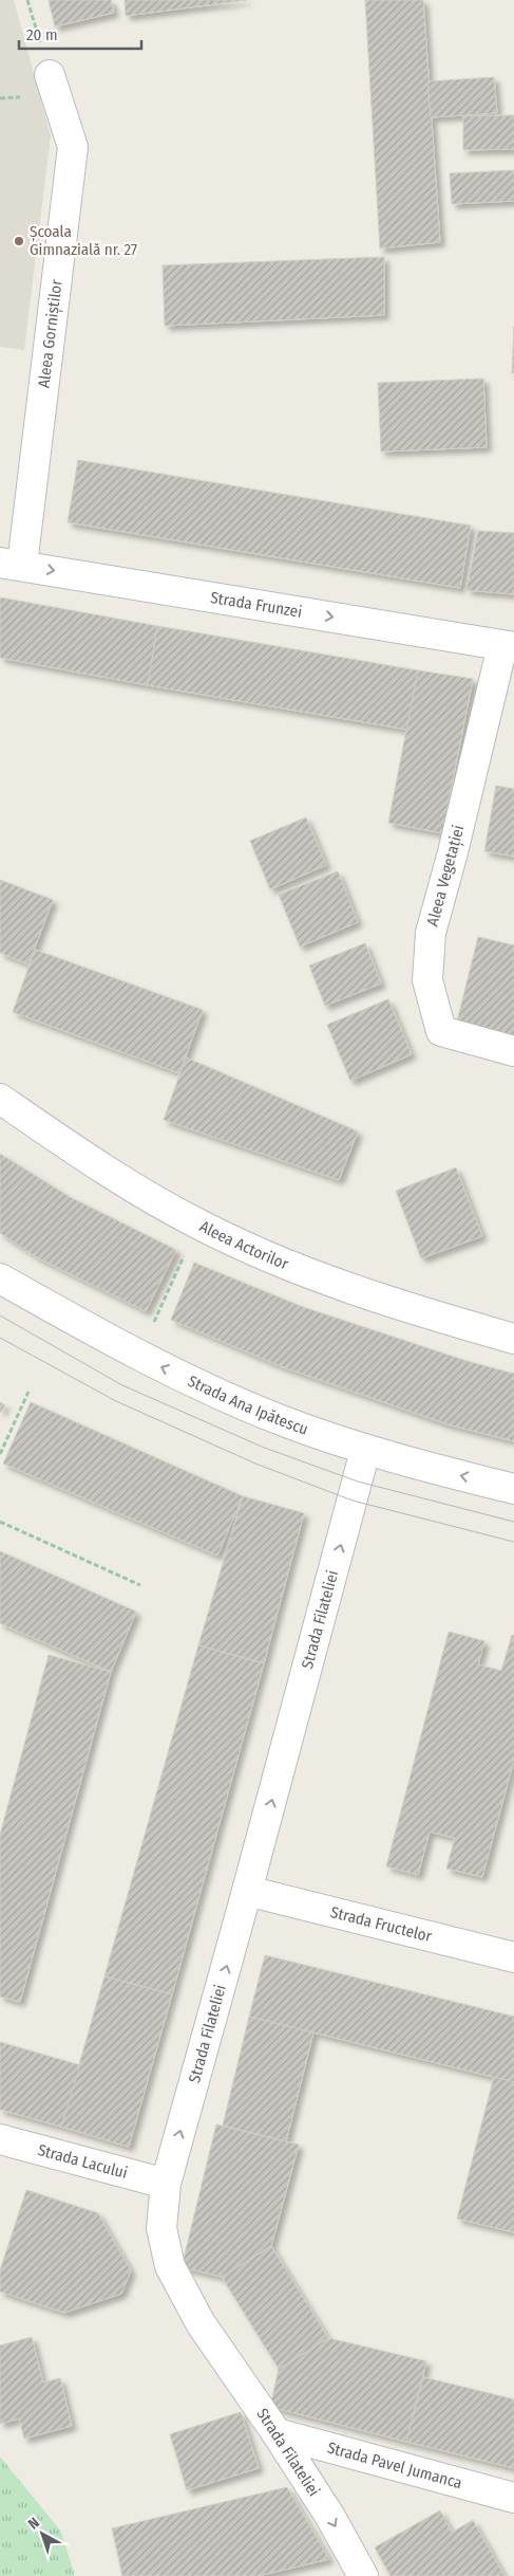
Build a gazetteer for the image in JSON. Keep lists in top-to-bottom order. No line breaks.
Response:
{"streets":{"street":["Aleea Gorniștilor","Strada Frunzei","Aleea Vegetației","Aleea Actorilor","Strada Ana Ipătescu","Strada Filateliei","Strada Fructelor","Strada Lacului","Strada Pavel Jumanca"]},"crossings":[["Aleea Gorniștilor","Strada Frunzei"],["Strada Frunzei","Aleea Vegetației"],["Strada Ana Ipătescu","Strada Filateliei"],["Strada Filateliei","Strada Fructelor"],["Strada Filateliei","Strada Lacului"],["Strada Filateliei","Strada Pavel Jumanca"]],"one_way":["Strada Frunzei","Strada Ana Ipătescu"],"places":["Școala Gimnazială nr. 27"],"scale_bar":"20 m","north":"top left"}
